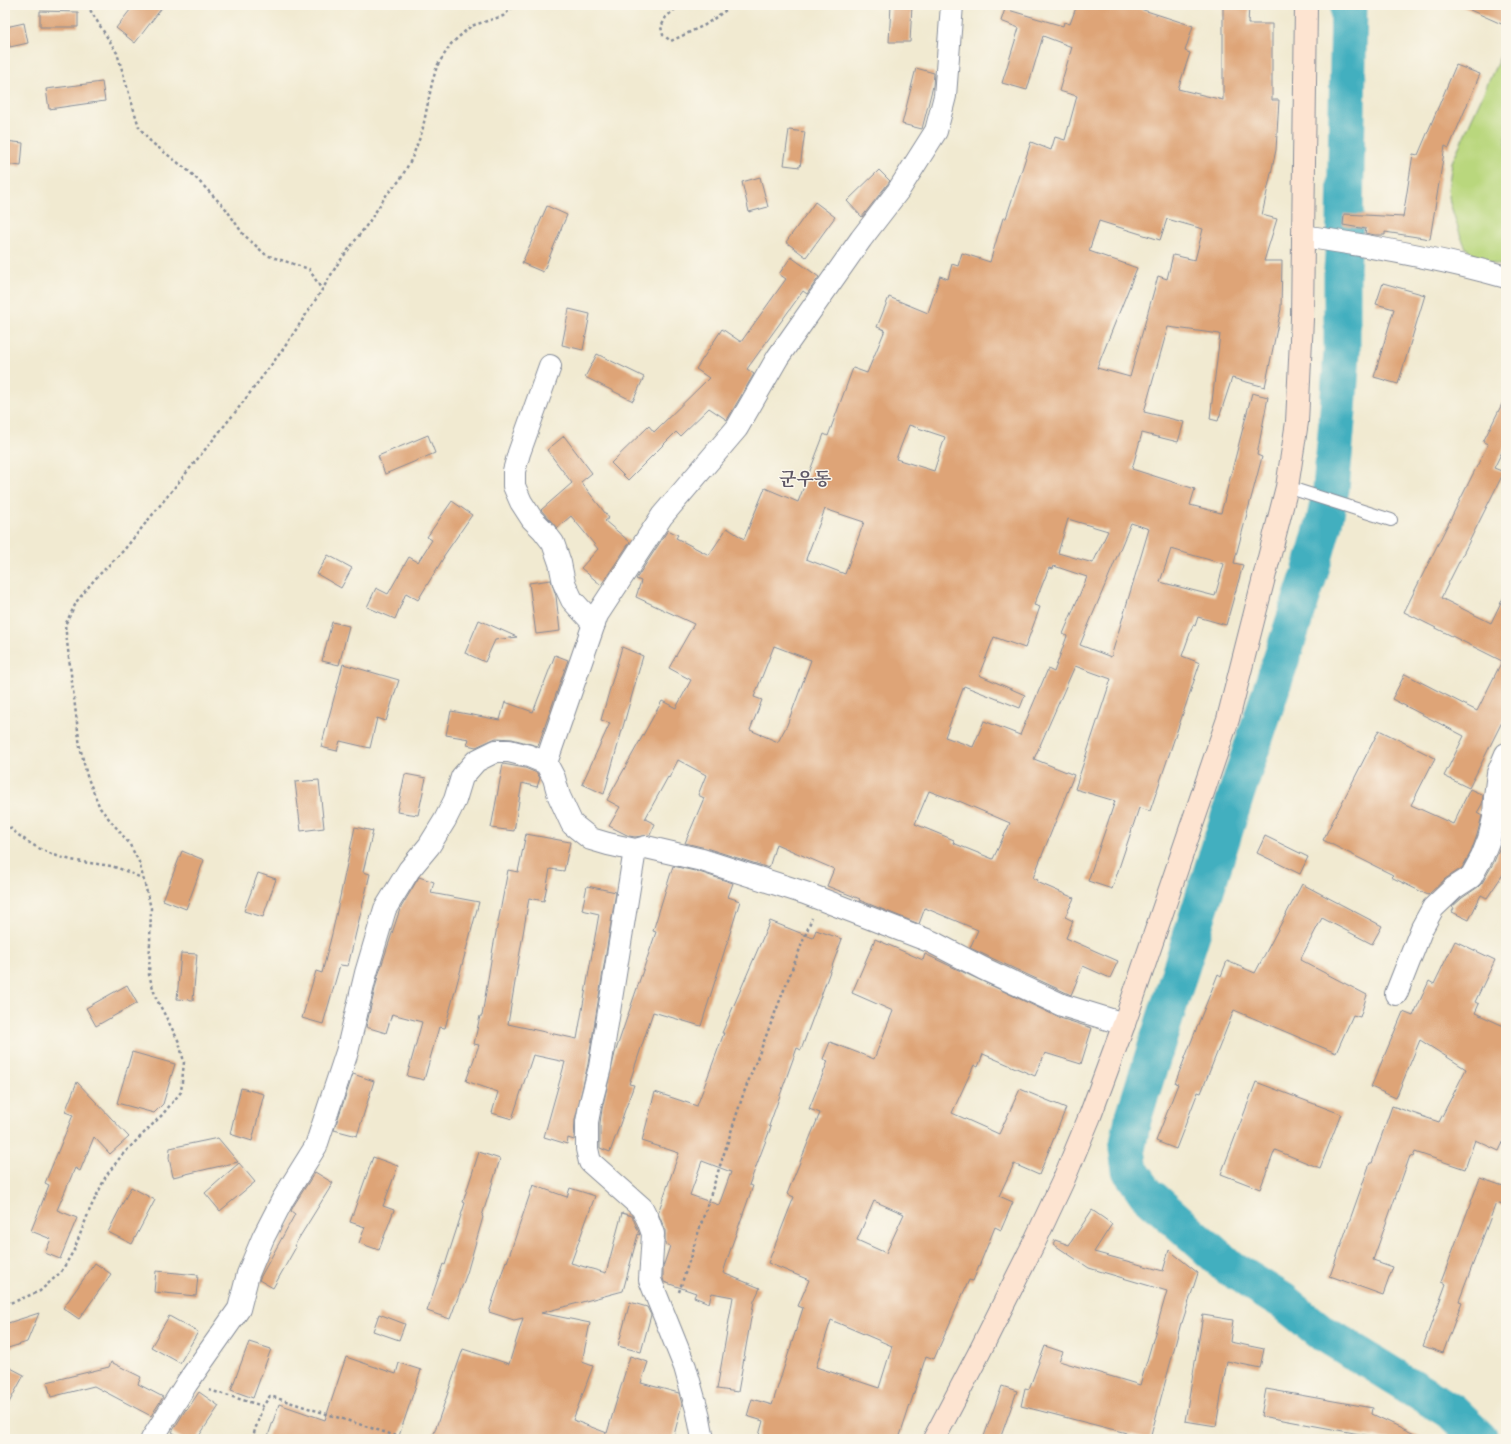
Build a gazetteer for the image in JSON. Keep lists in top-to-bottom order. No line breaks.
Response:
{"districts":["군우동"]}
